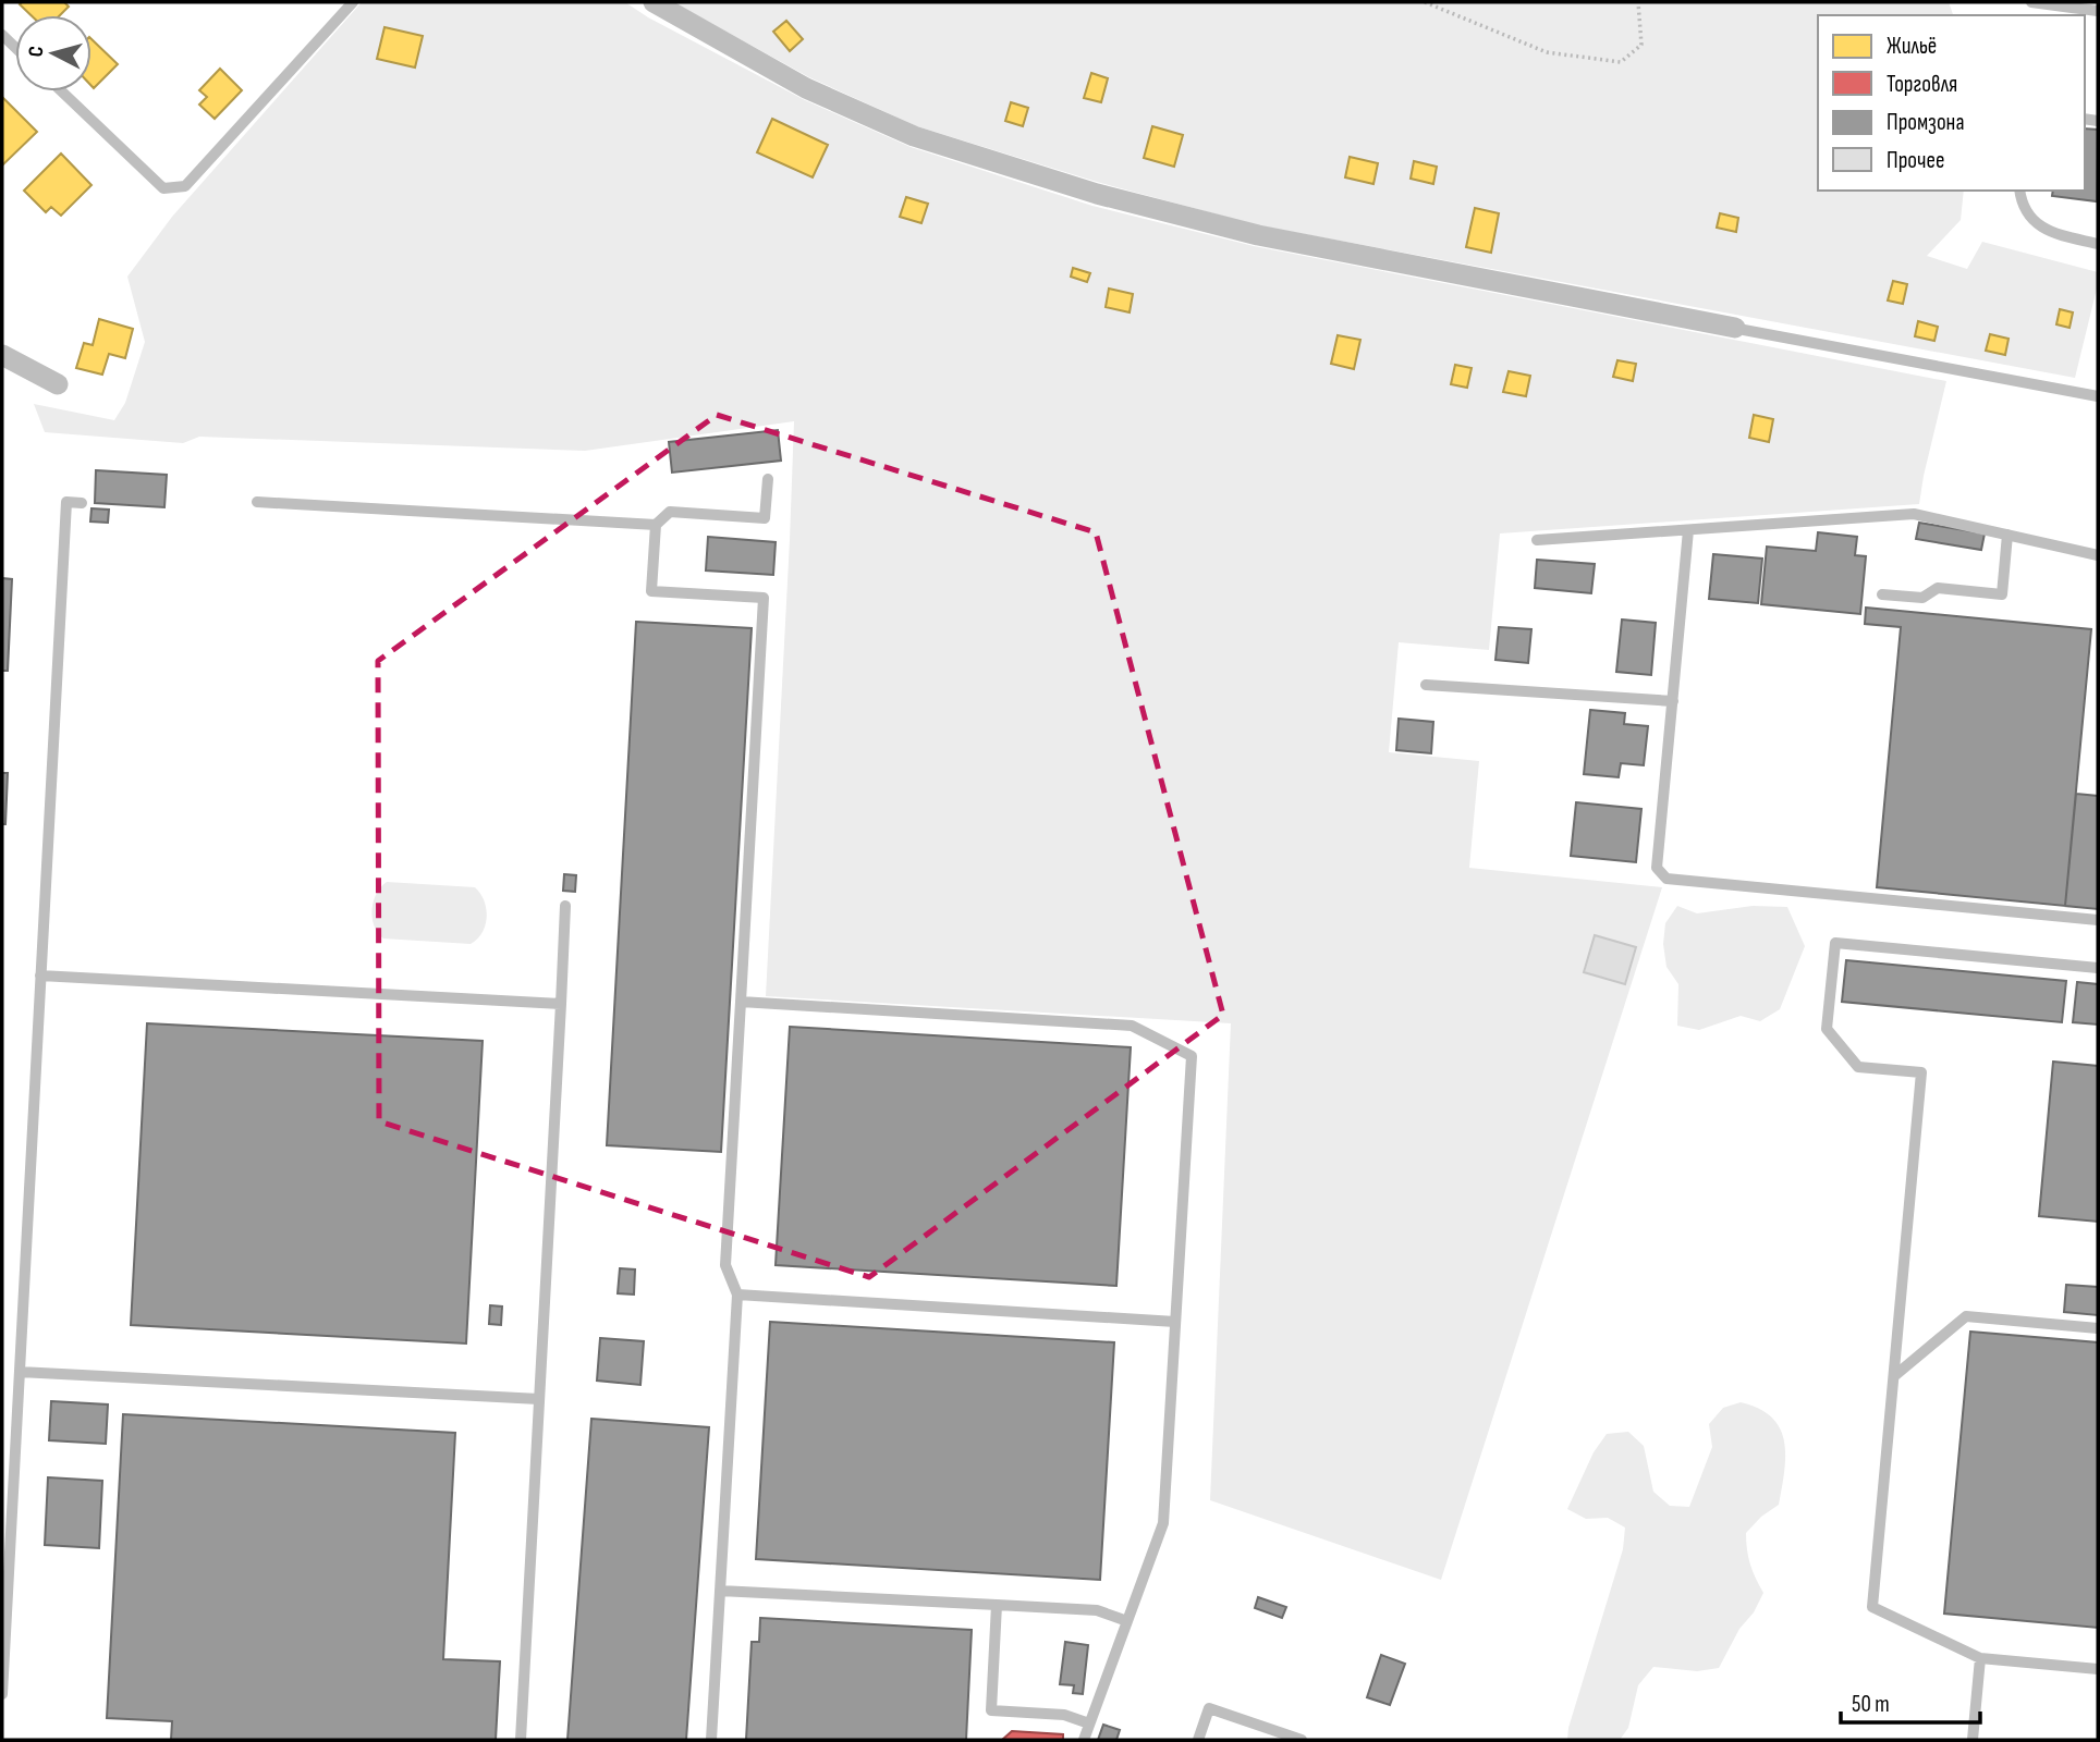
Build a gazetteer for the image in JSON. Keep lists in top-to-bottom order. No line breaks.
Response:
{"legend":["Жильё","Торговля","Промзона","Прочее"],"scale_bar":"50 m","north":"left"}
